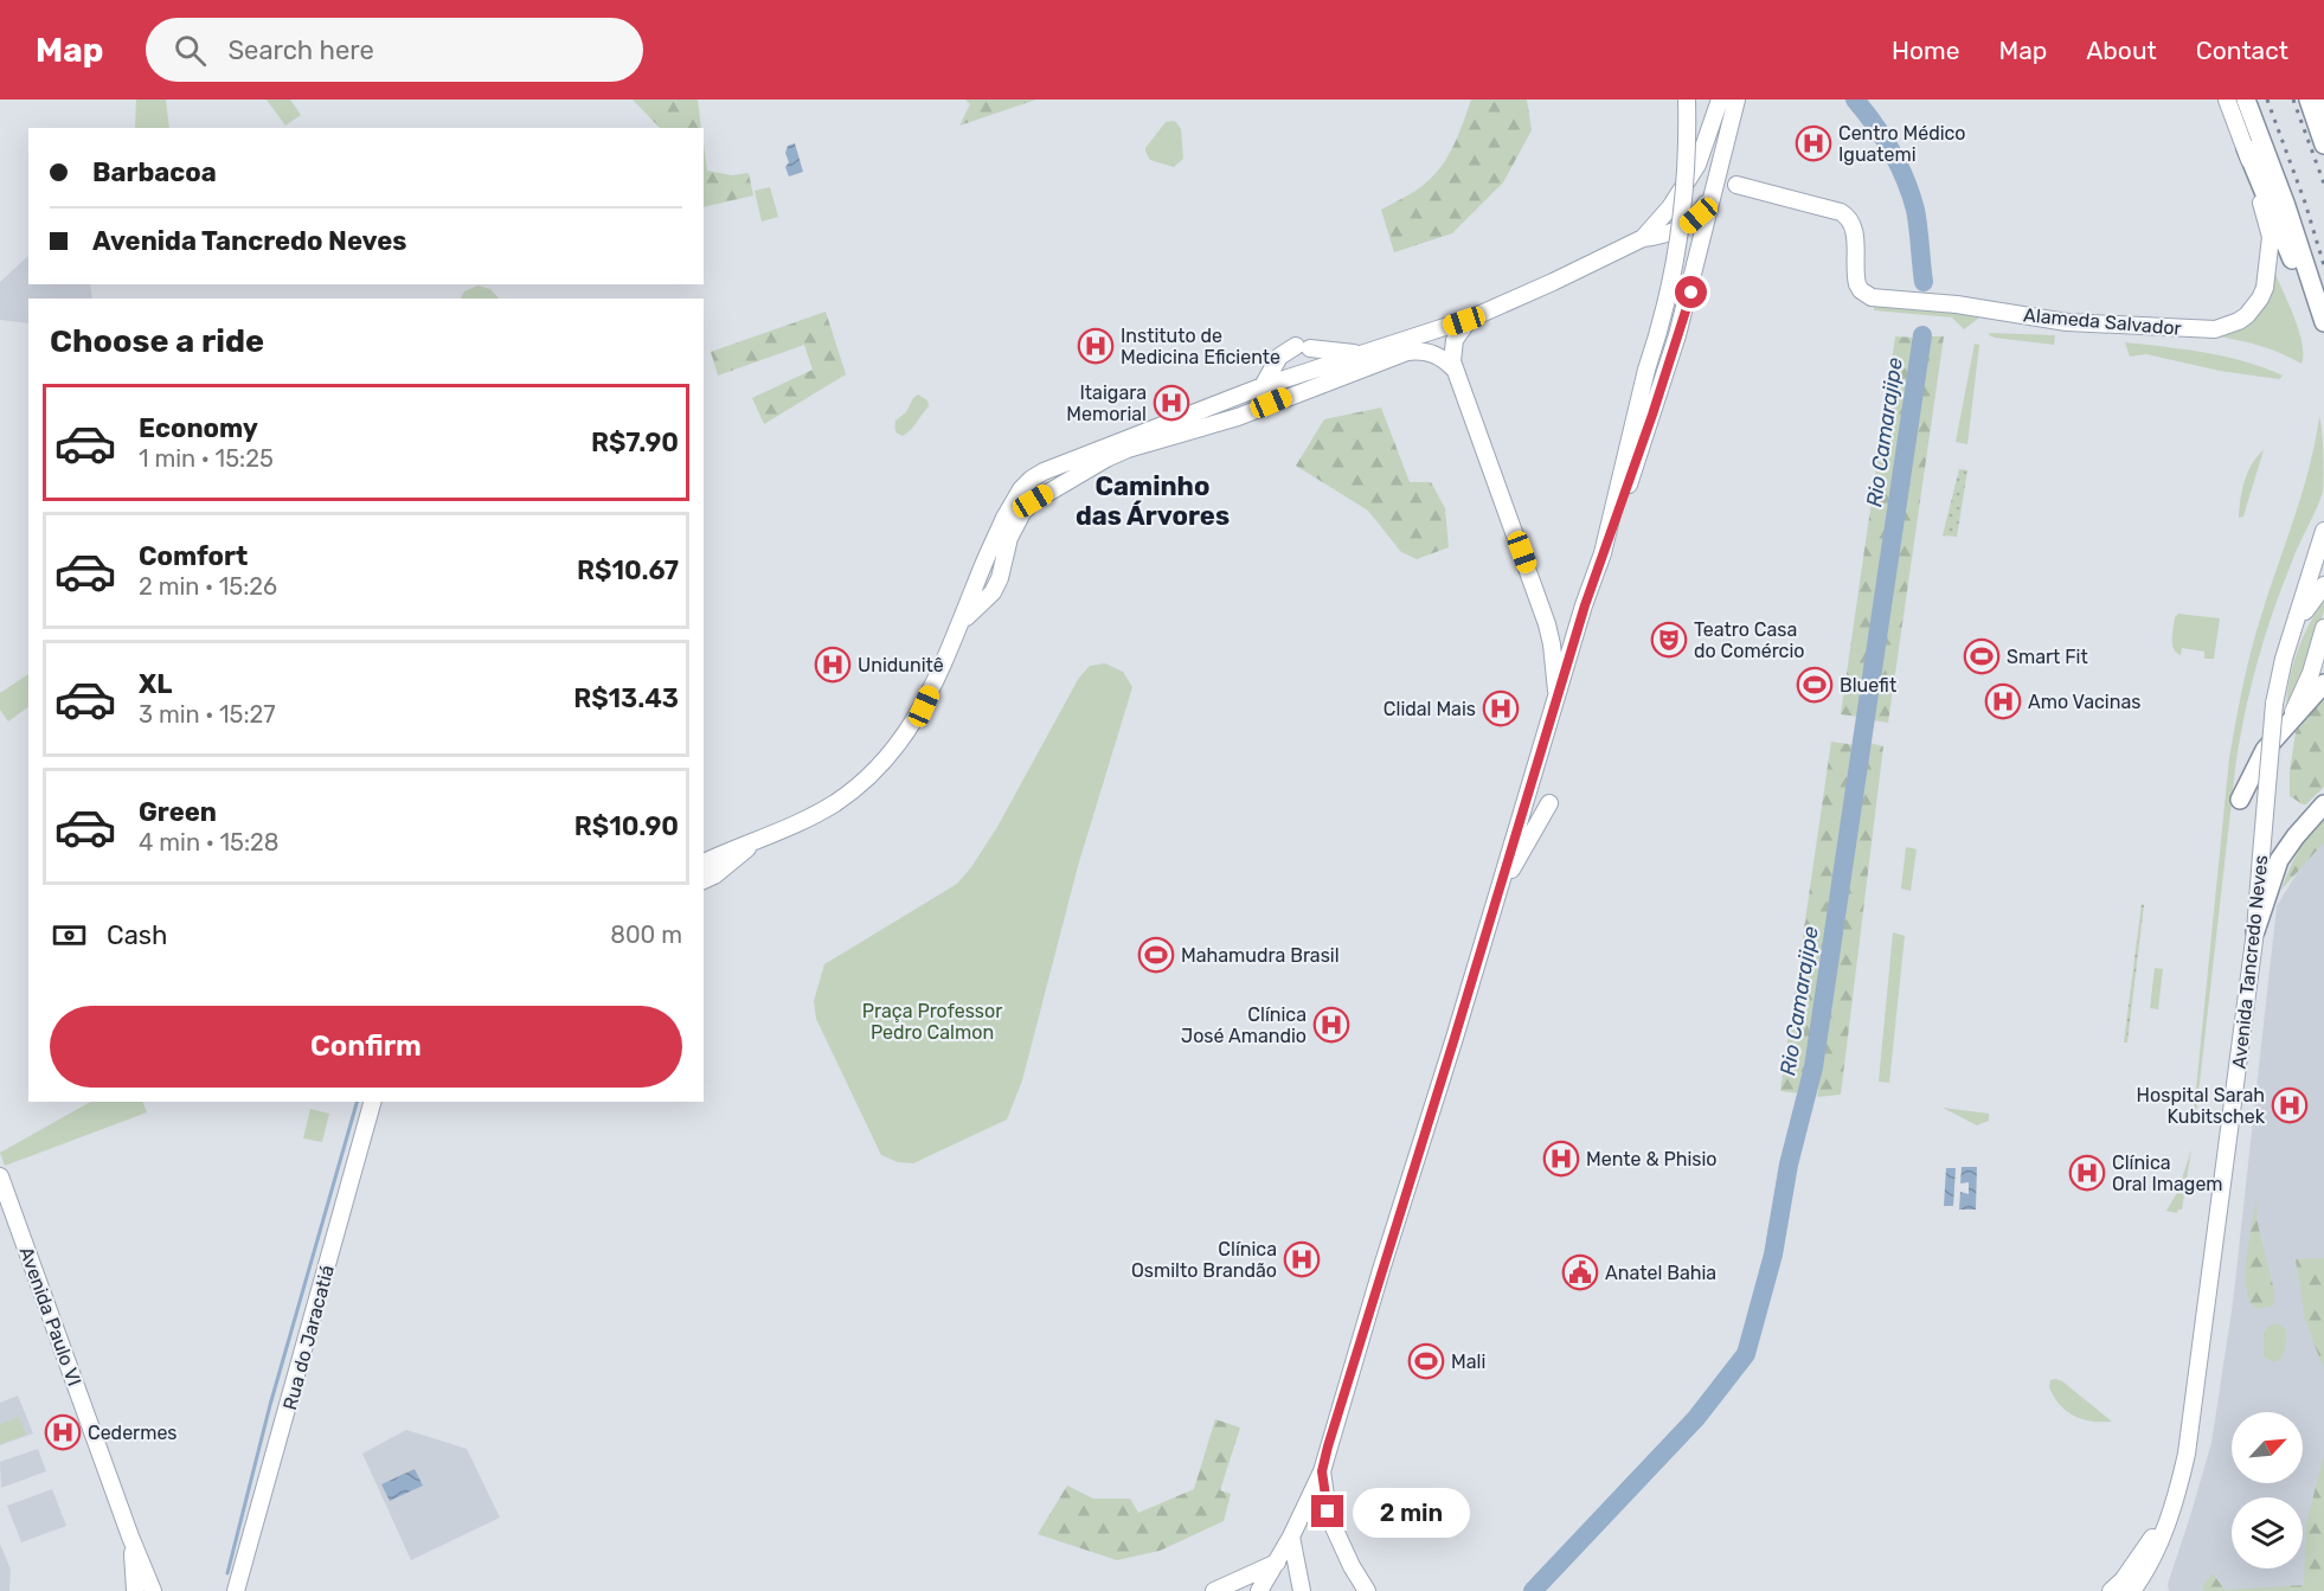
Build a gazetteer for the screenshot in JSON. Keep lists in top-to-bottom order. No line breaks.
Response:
{"streets":{"main road":["Alameda Salvador","Avenida Tancredo Neves","Avenida Paulo VI","Rua do Jaracatiá"]},"districts":["Caminho das Árvores"],"water":["Rio Camarajipe"],"parks":["Praça Professor Pedro Calmon"],"places":{"hospital":["Centro Médico Iguatemi","Instituto de Medicina Eficiente","Itaigara Memorial","Unidunitê","Amo Vacinas","Clidal Mais","Clínica José Amandio","Hospital Sarah Kubitschek","Mente & Phisio","Clínica Oral Imagem","Clínica Osmilto Brandão","Cedermes"],"theatre":["Teatro Casa do Comércio"],"sports":["Smart Fit","Bluefit","Mahamudra Brasil","Mali"],"public building":["Anatel Bahia"]},"north":"top right","page":{"header":"Map","search":"Search here","nav":["Home","Map","About","Contact"],"banner":["Barbacoa","Avenida Tancredo Neves"],"heading":"Choose a ride","list":[{"name":"Economy","note":"1 min · 15:25","value":"R$7.90"},{"name":"Comfort","note":"2 min · 15:26","value":"R$10.67"},{"name":"XL","note":"3 min · 15:27","value":"R$13.43"},{"name":"Green","note":"4 min · 15:28","value":"R$10.90"}],"pay":["Cash","800 m"],"buttons":"Confirm","bubble":"2 min"}}
